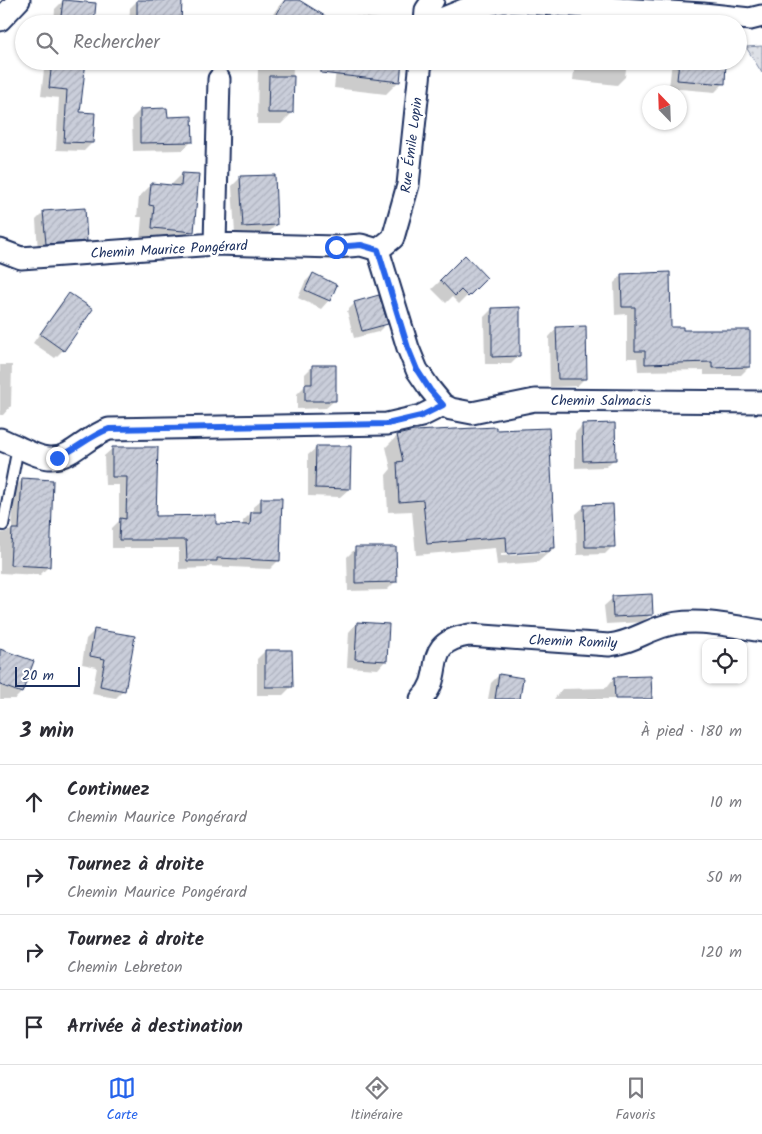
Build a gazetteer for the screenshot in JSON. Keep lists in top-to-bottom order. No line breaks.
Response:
{"streets":{"street":["Rue Émile Lopin","Chemin Maurice Pongérard","Chemin Salmacis","Chemin Romily"]},"crossings":[["Rue Émile Lopin","Chemin Maurice Pongérard"]],"scale_bar":"20 m","north":"top left","page":{"search":"Rechercher","scale":"20 m","heading":["3 min","À pied · 180 m"],"list":[["Continuez","Chemin Maurice Pongérard","10 m"],["Tournez à droite","Chemin Maurice Pongérard","50 m"],["Tournez à droite","Chemin Lebreton","120 m"],"Arrivée à destination"],"nav":["Carte","Itinéraire","Favoris"]}}
